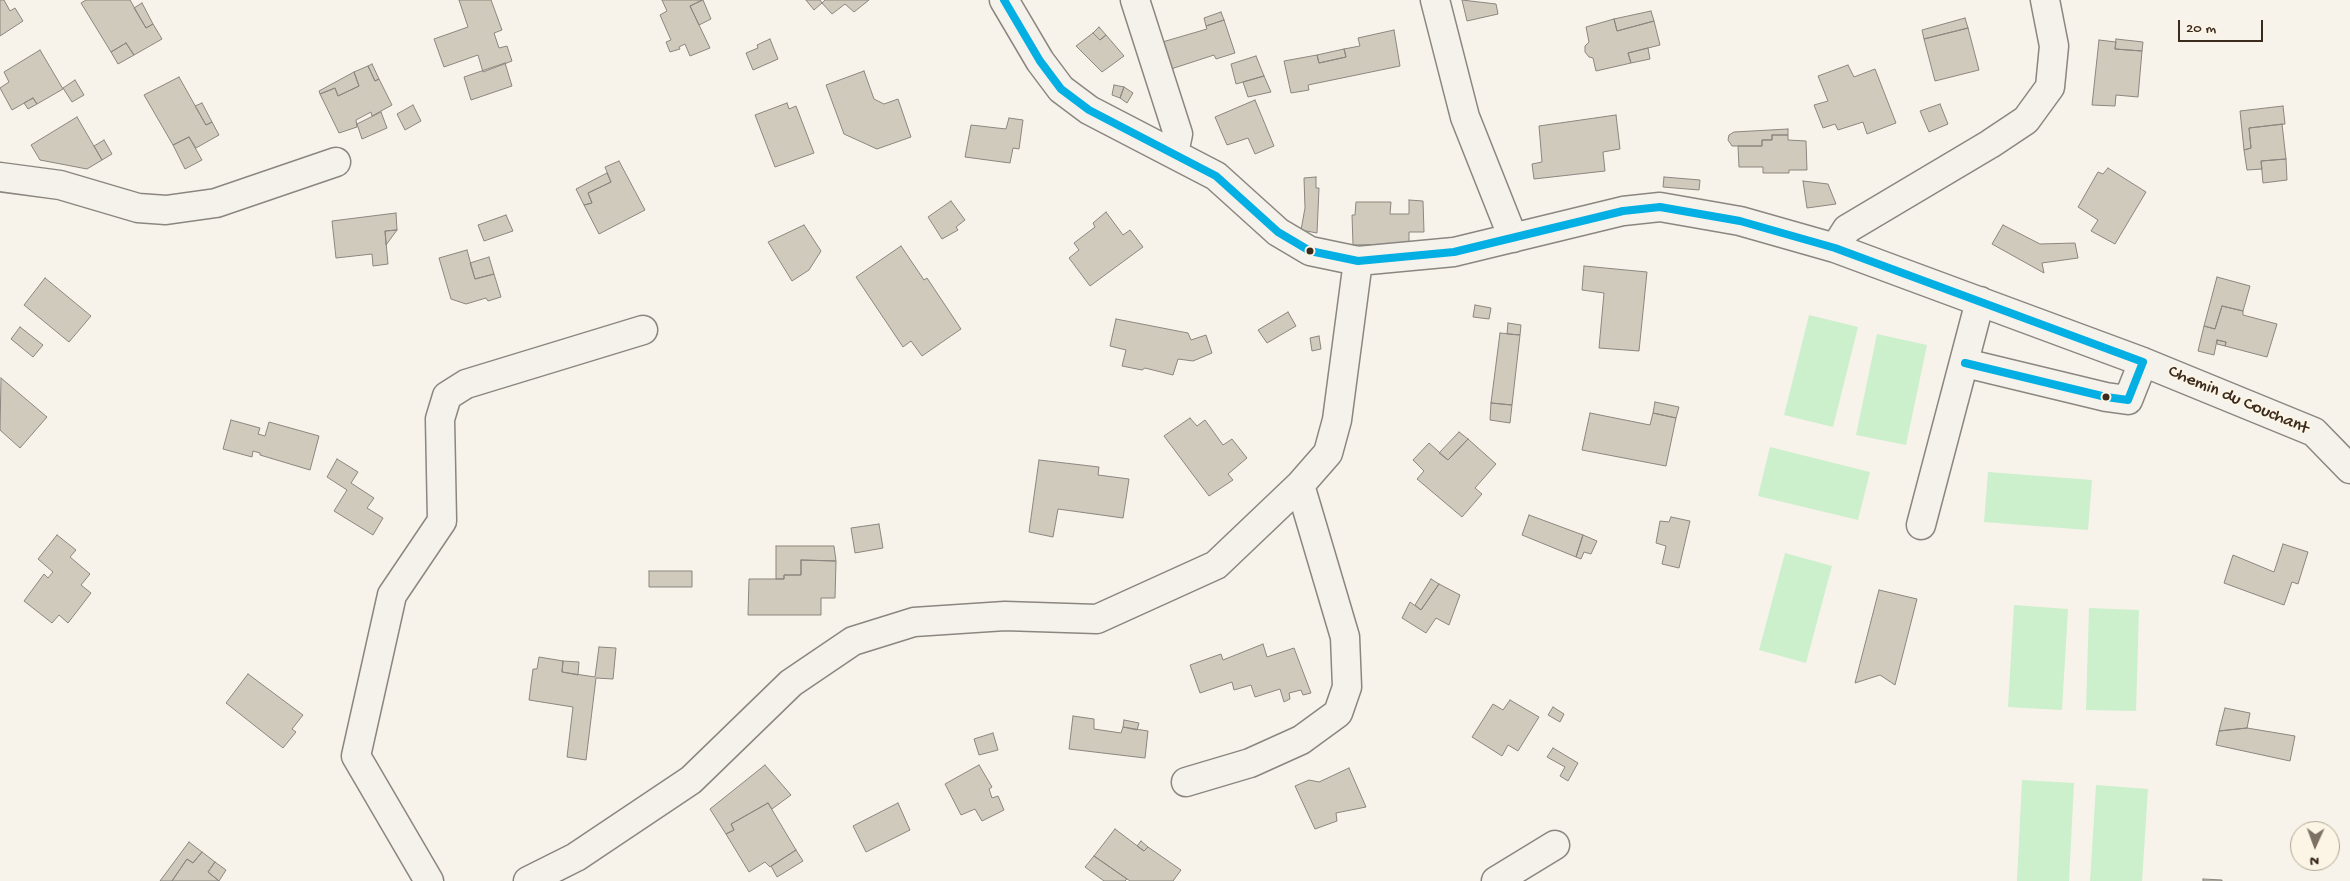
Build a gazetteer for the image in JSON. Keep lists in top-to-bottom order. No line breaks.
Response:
{"streets":{"street":["Chemin du Couchant"]},"scale_bar":"20 m","north":"bottom"}
